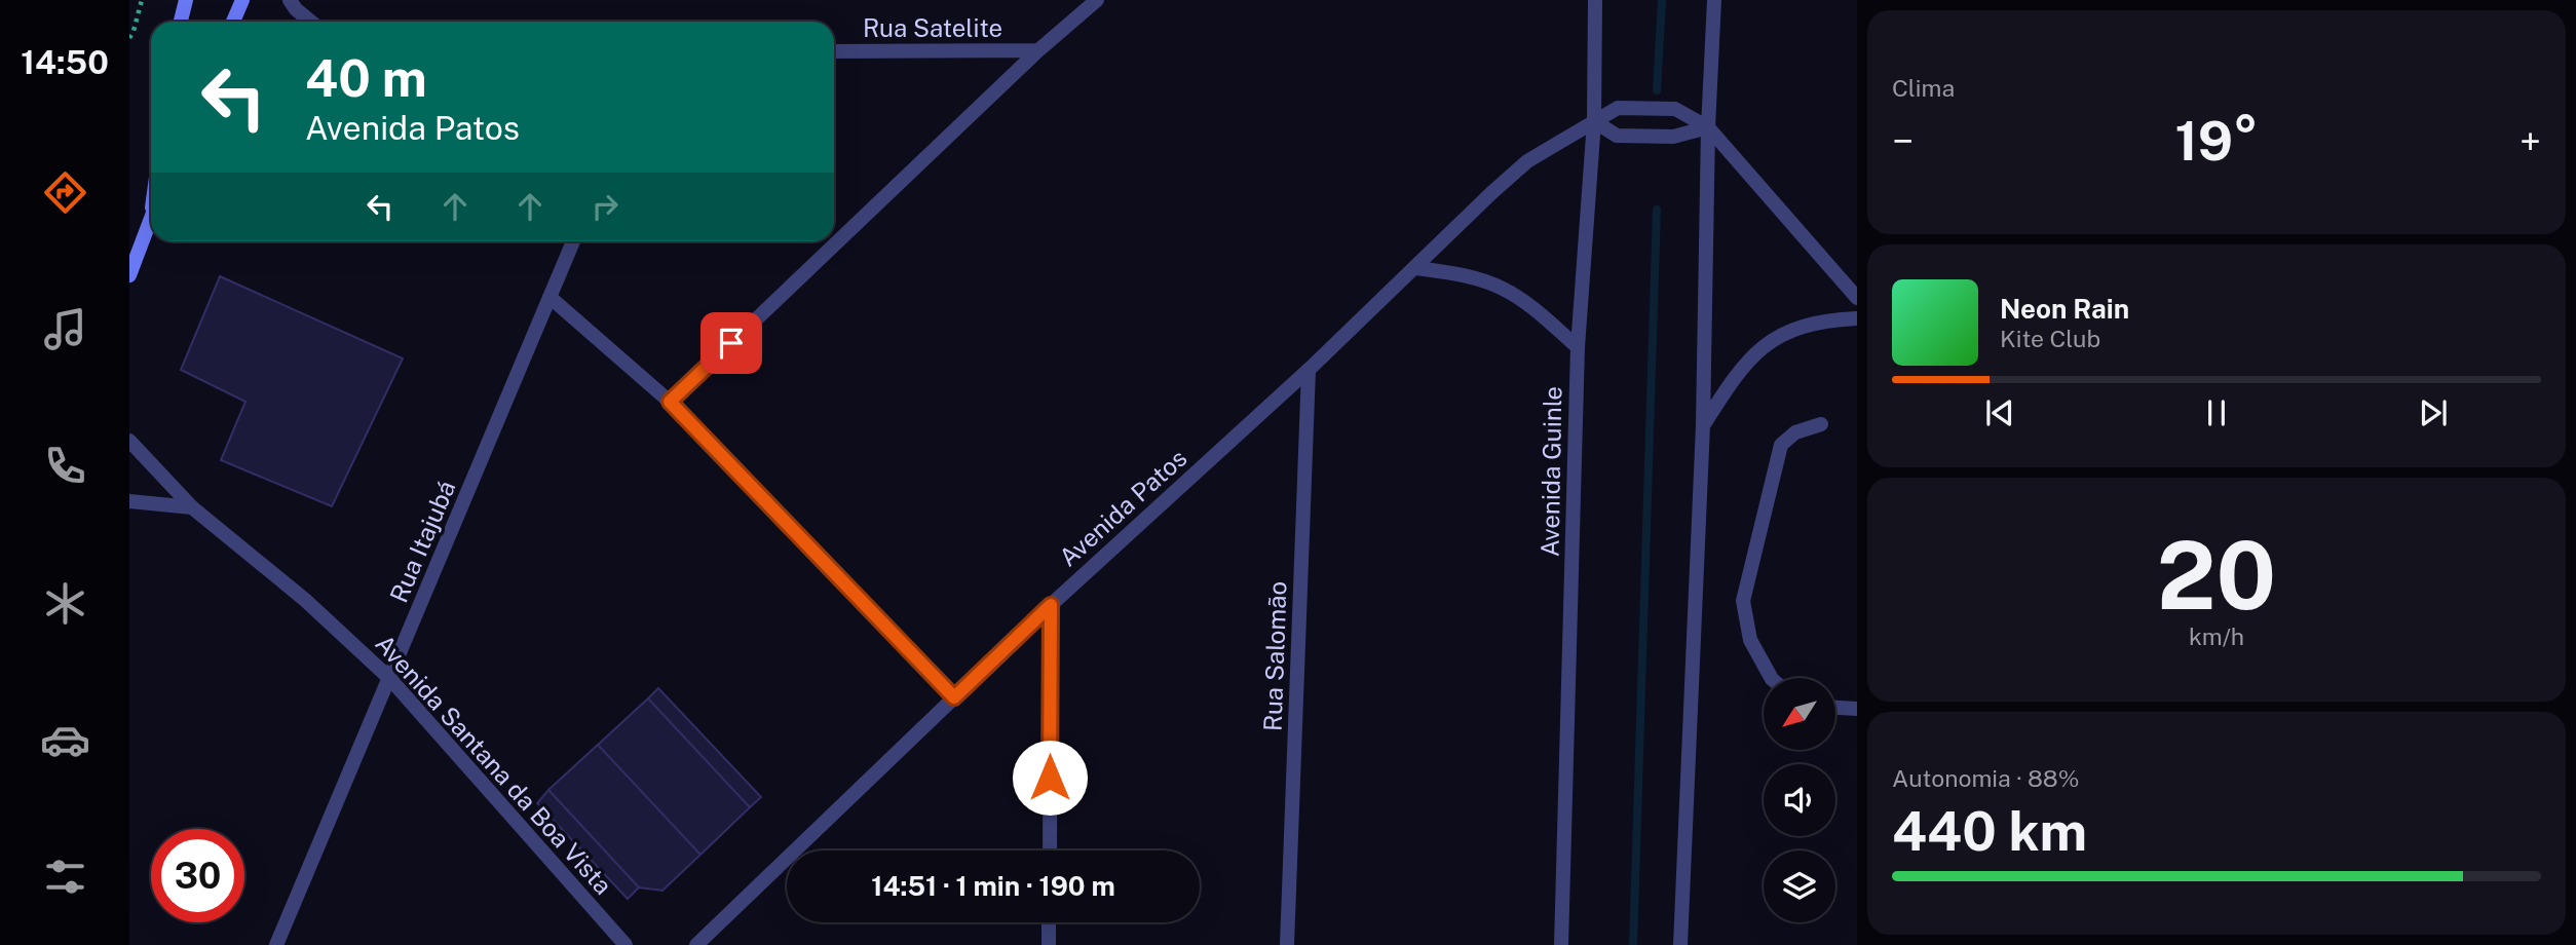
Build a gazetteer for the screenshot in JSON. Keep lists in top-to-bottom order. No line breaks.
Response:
{"streets":{"street":["Rua Satelite","Avenida Guinle","Avenida Patos","Rua Itajubá","Rua Salomão","Avenida Santana da Boa Vista"]},"crossings":[["Avenida Guinle","Avenida Patos"],["Avenida Patos","Rua Salomão"],["Rua Itajubá","Avenida Santana da Boa Vista"]],"north":"bottom left","page":{"tabs":"14:50","tile":["Clima",["20","km/h"],["Autonomia · 88%","440 km"]],"turn":["40 m","Avenida Patos"],"heat":["−","19°","+"],"song":["Neon Rain","Kite Club"],"limit":"30","trip":"14:51 · 1 min · 190 m"}}
